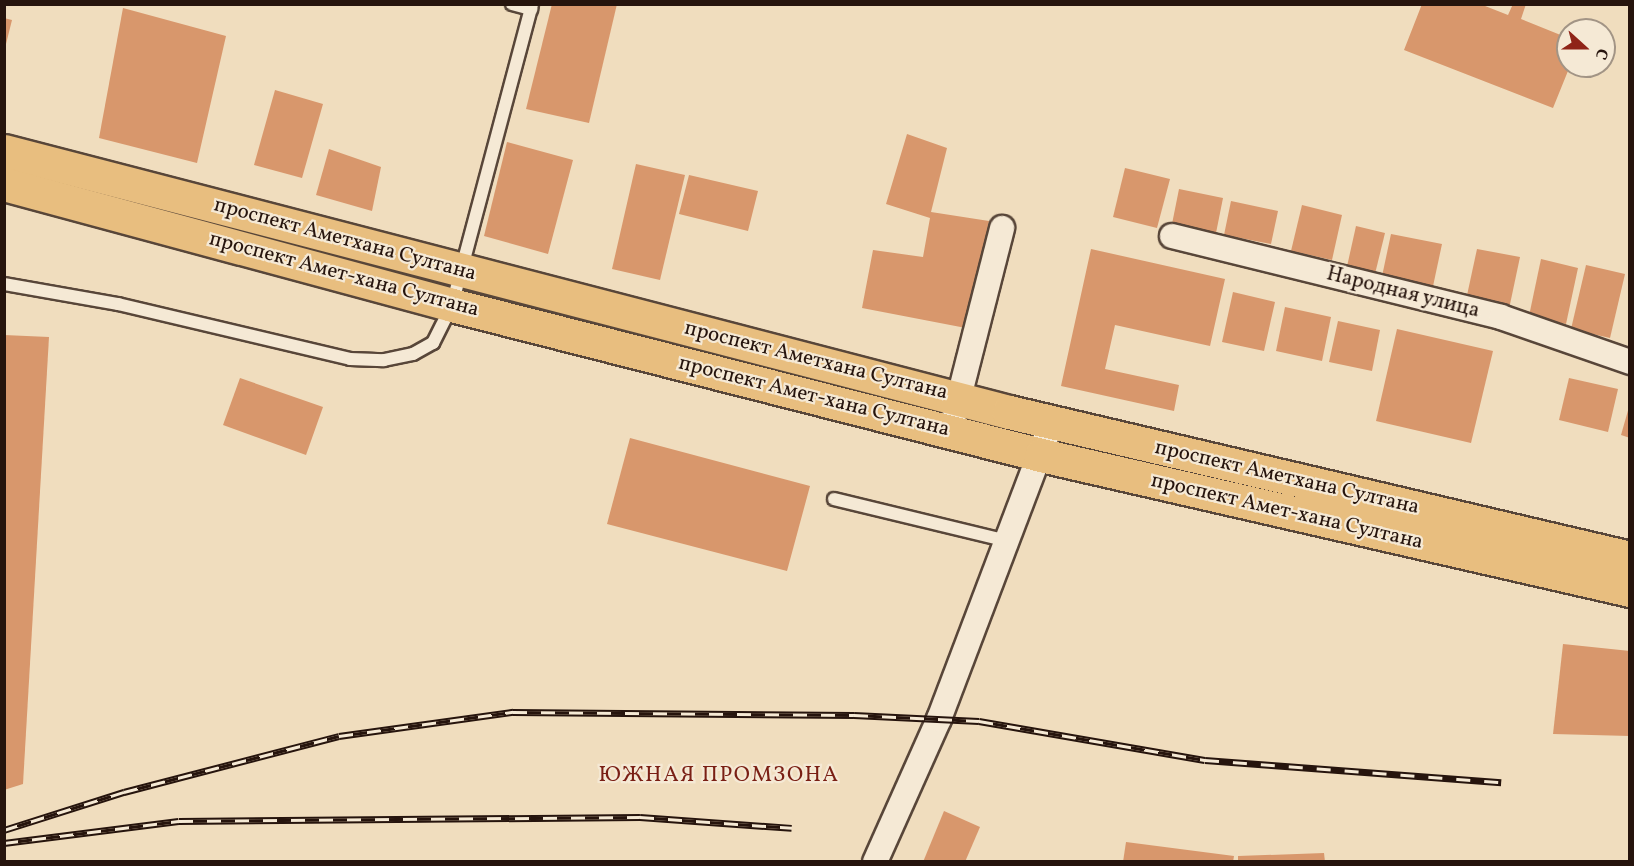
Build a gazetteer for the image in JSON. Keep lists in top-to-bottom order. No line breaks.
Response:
{"streets":{"main road":["проспект Аметхана Султана","проспект Амет-хана Султана"],"street":["Народная улица"]},"districts":["ЮЖНАЯ ПРОМЗОНА"],"north":"right"}
